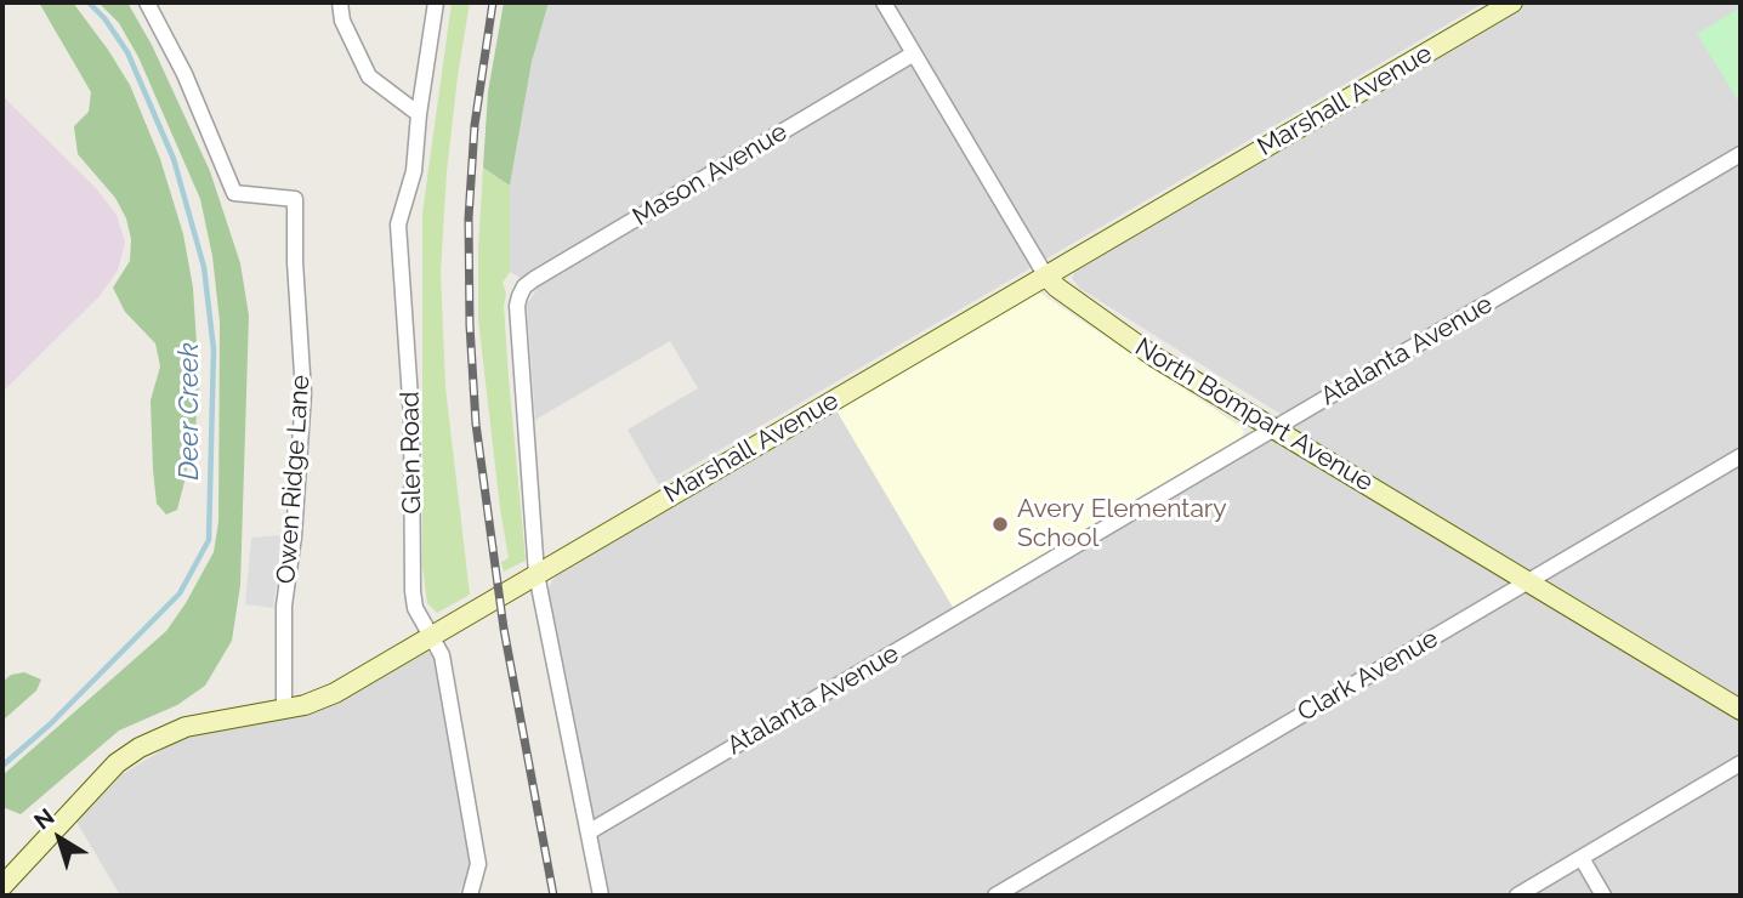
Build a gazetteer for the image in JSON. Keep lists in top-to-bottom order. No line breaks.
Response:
{"streets":{"street":["Marshall Avenue","Mason Avenue","Atalanta Avenue","North Bompart Avenue","Glen Road","Owen Ridge Lane","Clark Avenue"]},"crossings":[["Marshall Avenue","Mason Avenue"],["Marshall Avenue","North Bompart Avenue"],["Marshall Avenue","Glen Road"],["Marshall Avenue","Owen Ridge Lane"],["Mason Avenue","North Bompart Avenue"],["Atalanta Avenue","North Bompart Avenue"],["North Bompart Avenue","Clark Avenue"]],"water":["Deer Creek"],"places":["Avery Elementary School"],"north":"top left"}
